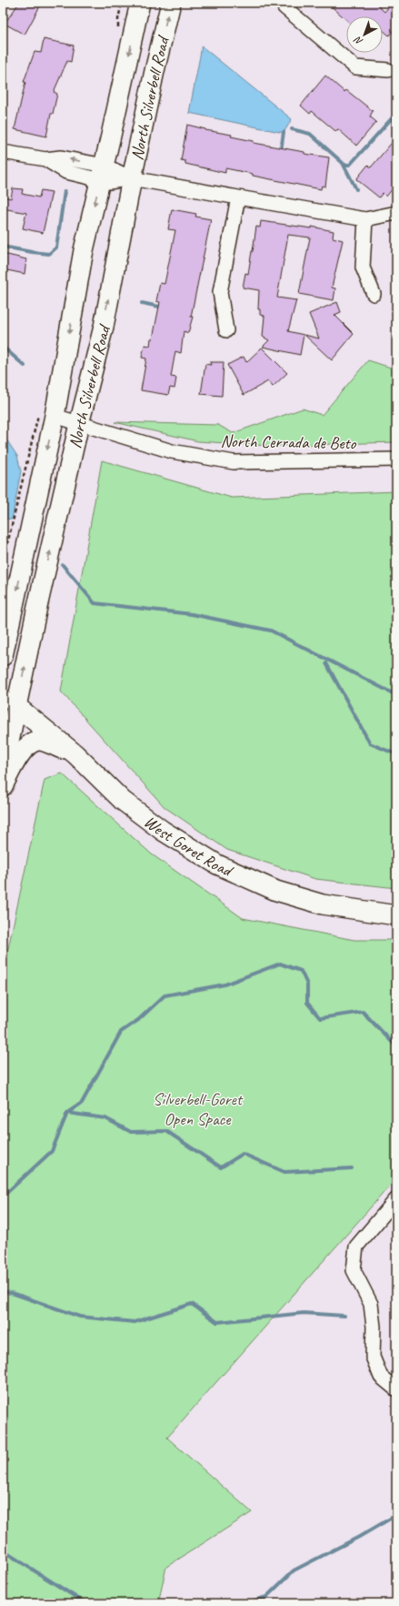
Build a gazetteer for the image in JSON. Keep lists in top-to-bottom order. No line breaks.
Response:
{"streets":{"main road":["North Silverbell Road","West Goret Road"],"street":["North Cerrada de Beto"]},"crossings":[["North Silverbell Road","North Cerrada de Beto"],["North Silverbell Road","West Goret Road"]],"parks":["Silverbell-Goret Open Space"],"north":"bottom left"}
